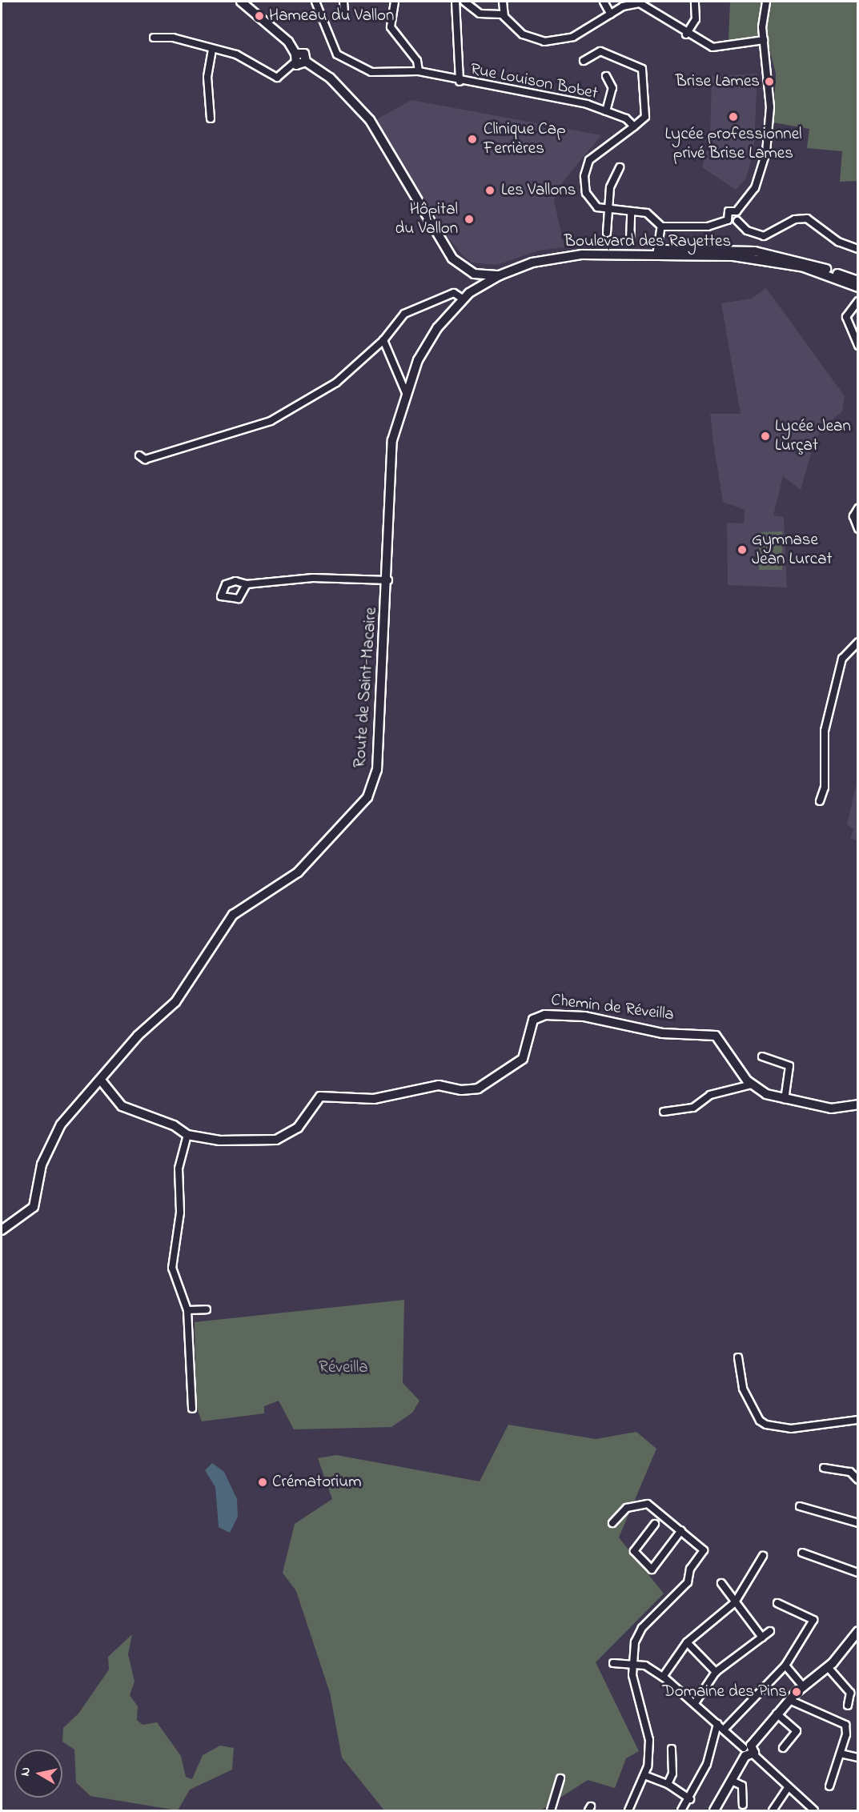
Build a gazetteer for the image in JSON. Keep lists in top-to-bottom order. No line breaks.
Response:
{"streets":{"street":["Rue Louison Bobet","Boulevard des Rayettes","Route de Saint-Macaire","Chemin de Réveilla"]},"crossings":[["Boulevard des Rayettes","Route de Saint-Macaire"],["Route de Saint-Macaire","Chemin de Réveilla"]],"parks":["Réveilla"],"places":["Hameau du Vallon","Brise Lames","Lycée professionnel privé Brise Lames","Clinique Cap Ferrières","Les Vallons","Hôpital du Vallon","Lycée Jean Lurçat","Gymnase Jean Lurcat","Crématorium","Domaine des Pins"],"north":"left"}
